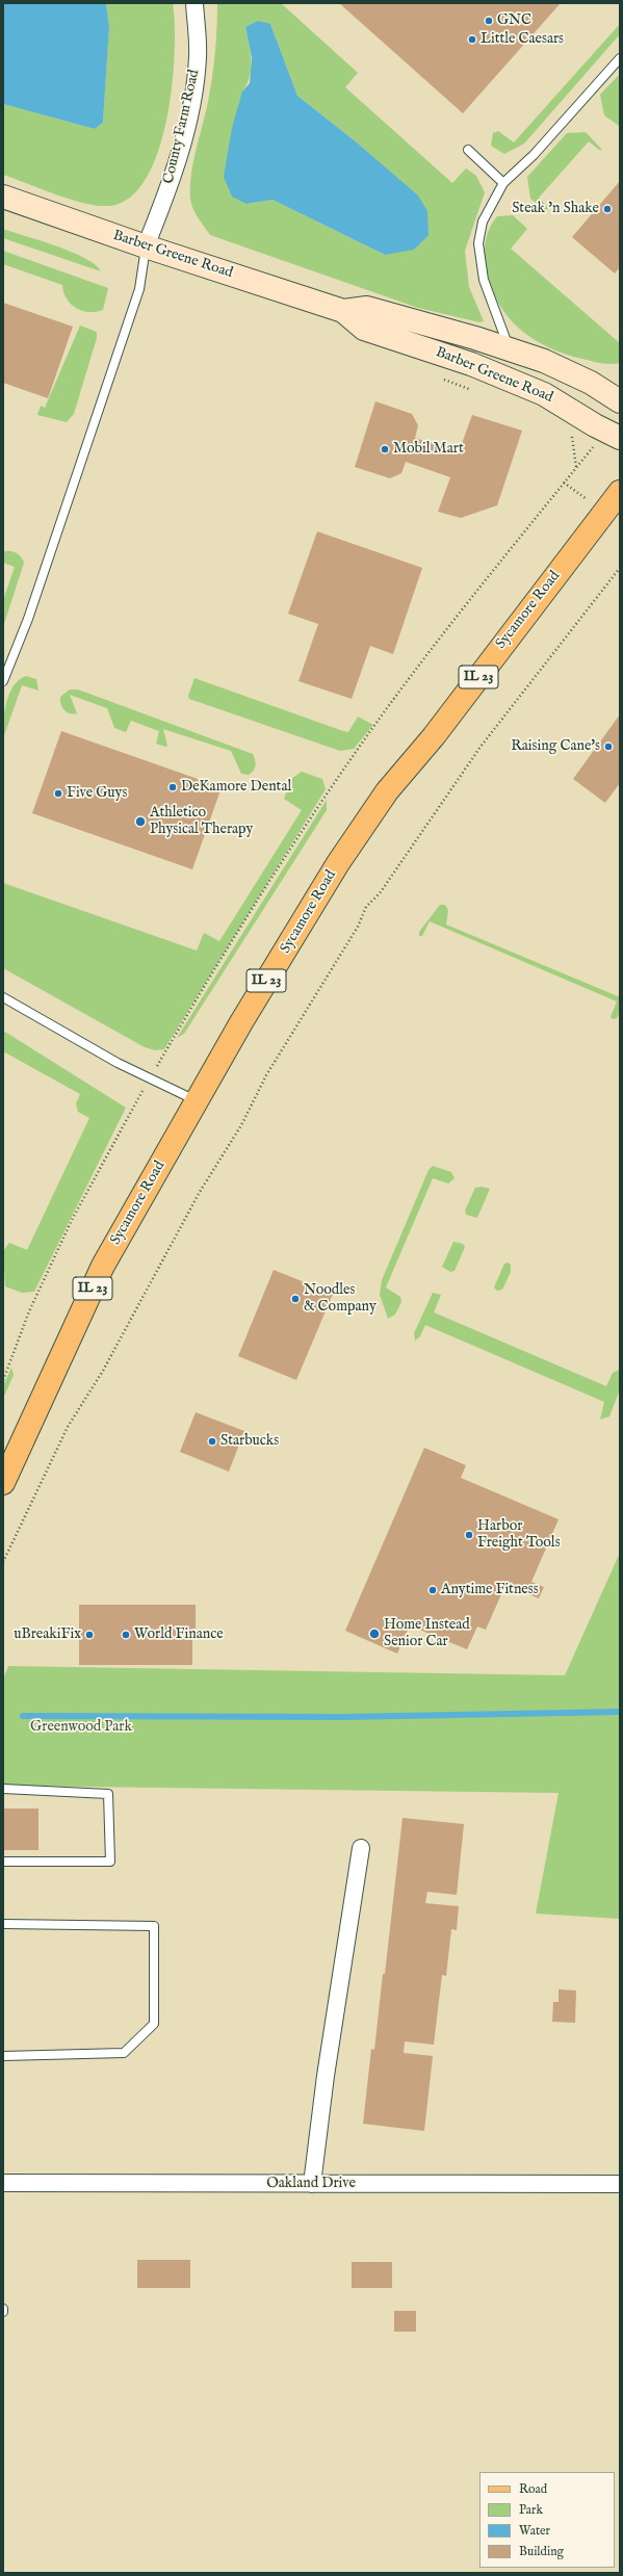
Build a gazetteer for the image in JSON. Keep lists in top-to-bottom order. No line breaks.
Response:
{"streets":{"main road":["Barber Greene Road","Sycamore Road","IL 23"],"street":["County Farm Road","Oakland Drive"]},"crossings":[["County Farm Road","Barber Greene Road"]],"parks":["Greenwood Park"],"places":["GNC","Little Caesars","Steak 'n Shake","Mobil Mart","Raising Cane's","DeKamore Dental","Five Guys","Athletico Physical Therapy","Noodles & Company","Starbucks","Harbor Freight Tools","Anytime Fitness","Home Instead Senior Car","uBreakiFix","World Finance"],"legend":["Road","Park","Water","Building"]}
